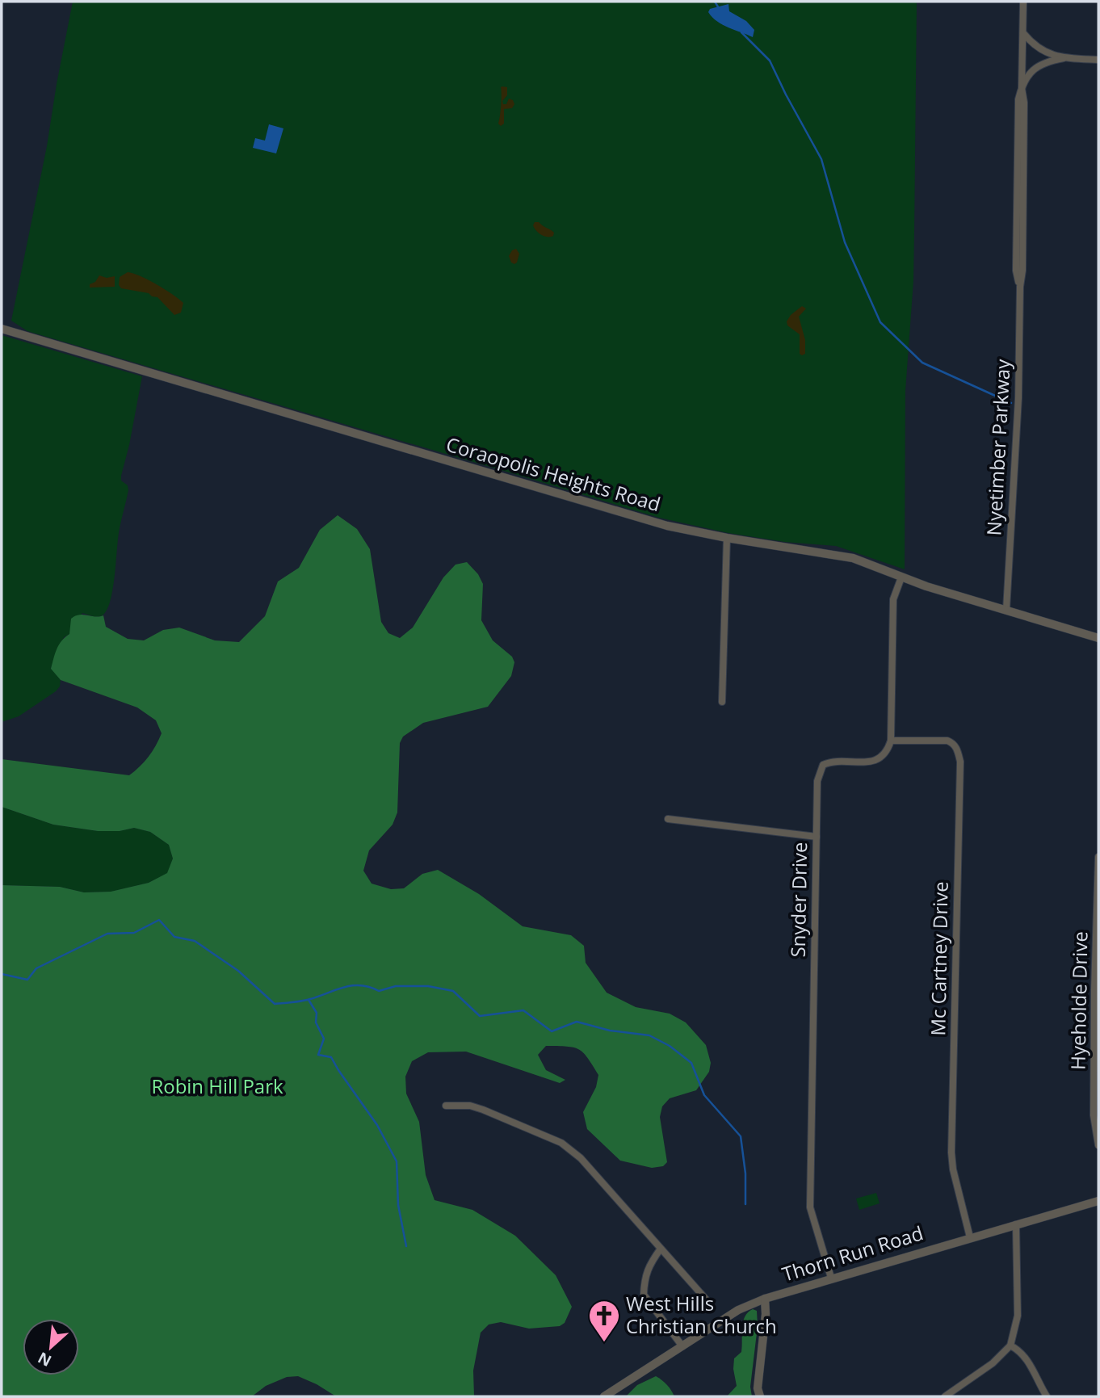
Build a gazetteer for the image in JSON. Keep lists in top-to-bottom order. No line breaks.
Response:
{"streets":{"street":["Nyetimber Parkway","Coraopolis Heights Road","Snyder Drive","Mc Cartney Drive","Hyeholde Drive","Thorn Run Road"]},"crossings":[["Nyetimber Parkway","Coraopolis Heights Road"],["Snyder Drive","Mc Cartney Drive"],["Snyder Drive","Thorn Run Road"],["Mc Cartney Drive","Thorn Run Road"]],"parks":["Robin Hill Park"],"places":{"church":["West Hills Christian Church"]},"north":"bottom left"}
